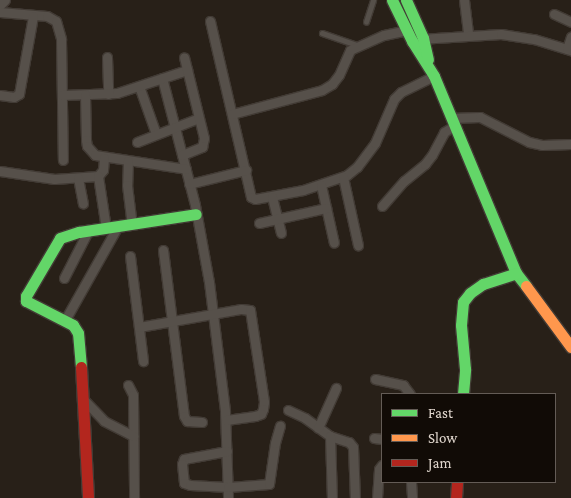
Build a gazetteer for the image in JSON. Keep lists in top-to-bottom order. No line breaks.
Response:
{"legend":["Fast","Slow","Jam"]}
